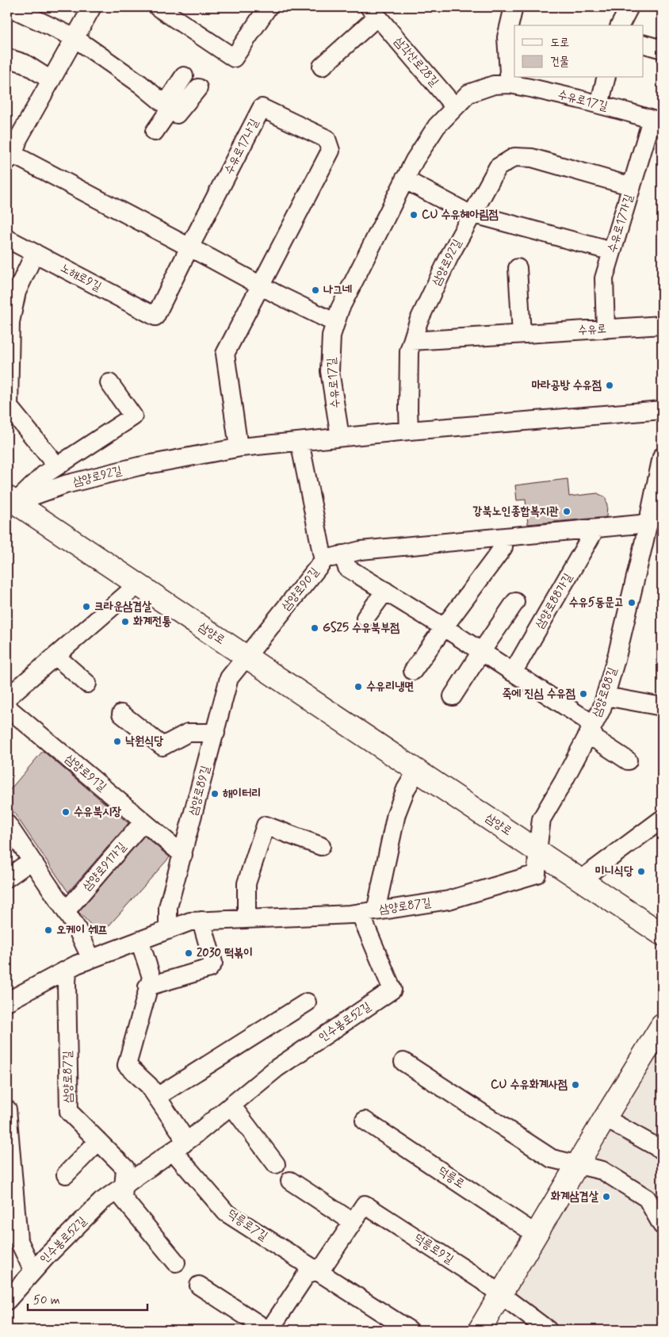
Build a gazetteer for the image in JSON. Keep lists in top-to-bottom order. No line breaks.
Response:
{"streets":{"main road":["삼양로"],"street":["삼각산로28길","수유로17길","수유로17나길","수유로17가길","삼양로92길","노해로9길","수유로","삼양로90길","삼양로88가길","삼양로88길","삼양로91길","삼양로89길","삼양로91가길","삼양로87길","인수봉로52길","덕릉로","덕릉로7길","덕릉로9길"]},"crossings":[["삼각산로28길","수유로17길"],["수유로17길","수유로17가길"],["수유로17길","삼양로92길"],["수유로17나길","노해로9길"],["수유로17가길","삼양로92길"],["수유로17가길","수유로"],["삼양로92길","노해로9길"],["삼양로92길","수유로"],["삼양로92길","삼양로90길"],["삼양로92길","삼양로"],["삼양로90길","삼양로"],["삼양로90길","삼양로89길"],["삼양로","삼양로88길"],["삼양로","삼양로89길"],["삼양로","삼양로87길"],["삼양로88길","삼양로87길"],["삼양로91길","삼양로89길"],["삼양로91길","삼양로91가길"],["삼양로89길","삼양로87길"],["삼양로87길","인수봉로52길"],["인수봉로52길","덕릉로7길"]],"places":["CU 수유헤아림점","나그네","마라공방 수유점","강북노인종합복지관","수유5동문고","크라운삼겹살","화계전통","GS25 수유북부점","수유리냉면","죽에 진심 수유점","낙원식당","해이터리","수유북시장","미니식당","오케이 쉐프","2030 떡볶이","CU 수유화계사점","화계삼겹살"],"legend":["도로","건물"],"scale_bar":"50 m"}
